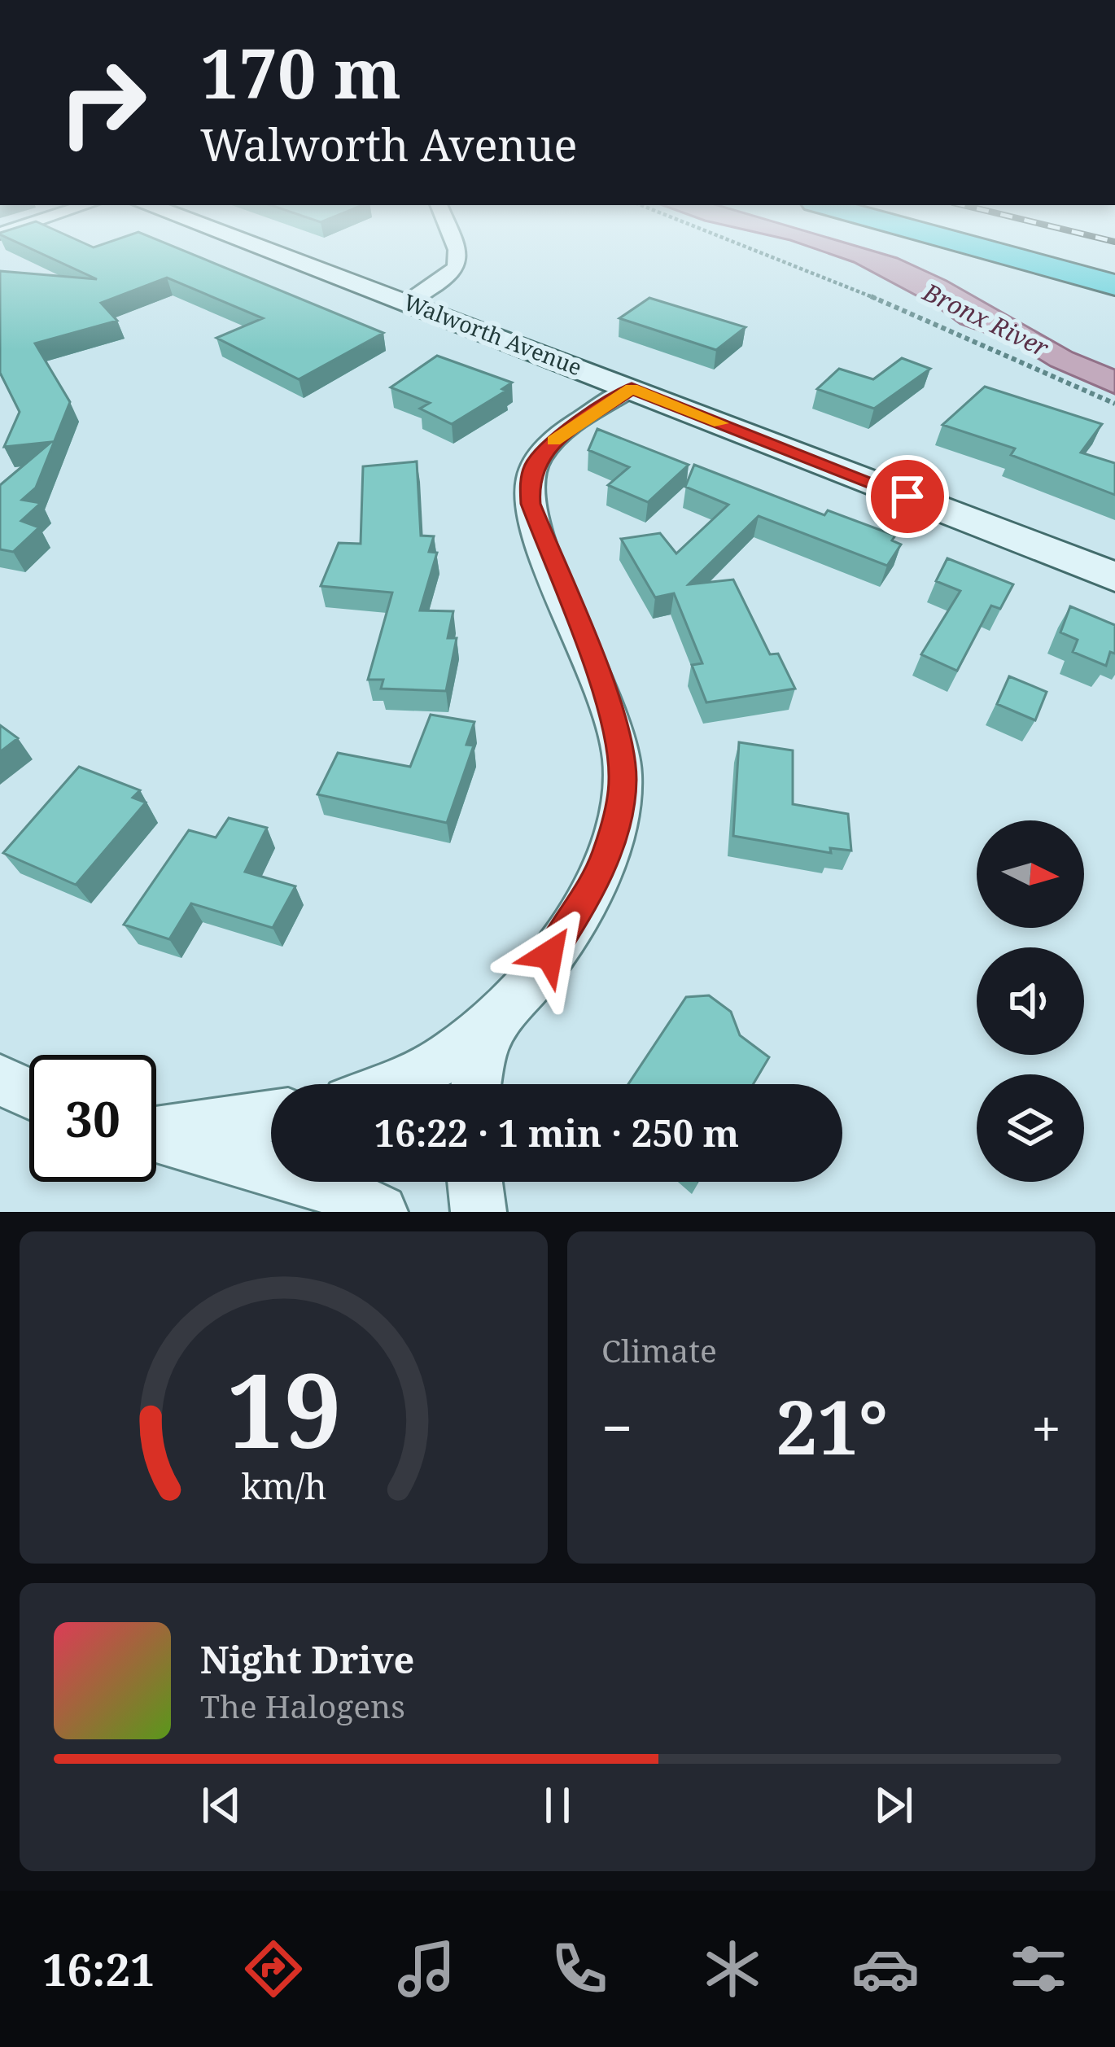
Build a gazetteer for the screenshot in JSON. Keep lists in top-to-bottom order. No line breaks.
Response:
{"streets":{"street":["Walworth Avenue"]},"water":["Bronx River"],"north":"right","page":{"turn":["170 m","Walworth Avenue"],"limit":"30","trip":"16:22 · 1 min · 250 m","tile":"Climate","heat":["−","21°","+"],"song":["Night Drive","The Halogens"],"tabs":"16:21","gauge":["19","km/h"]}}
